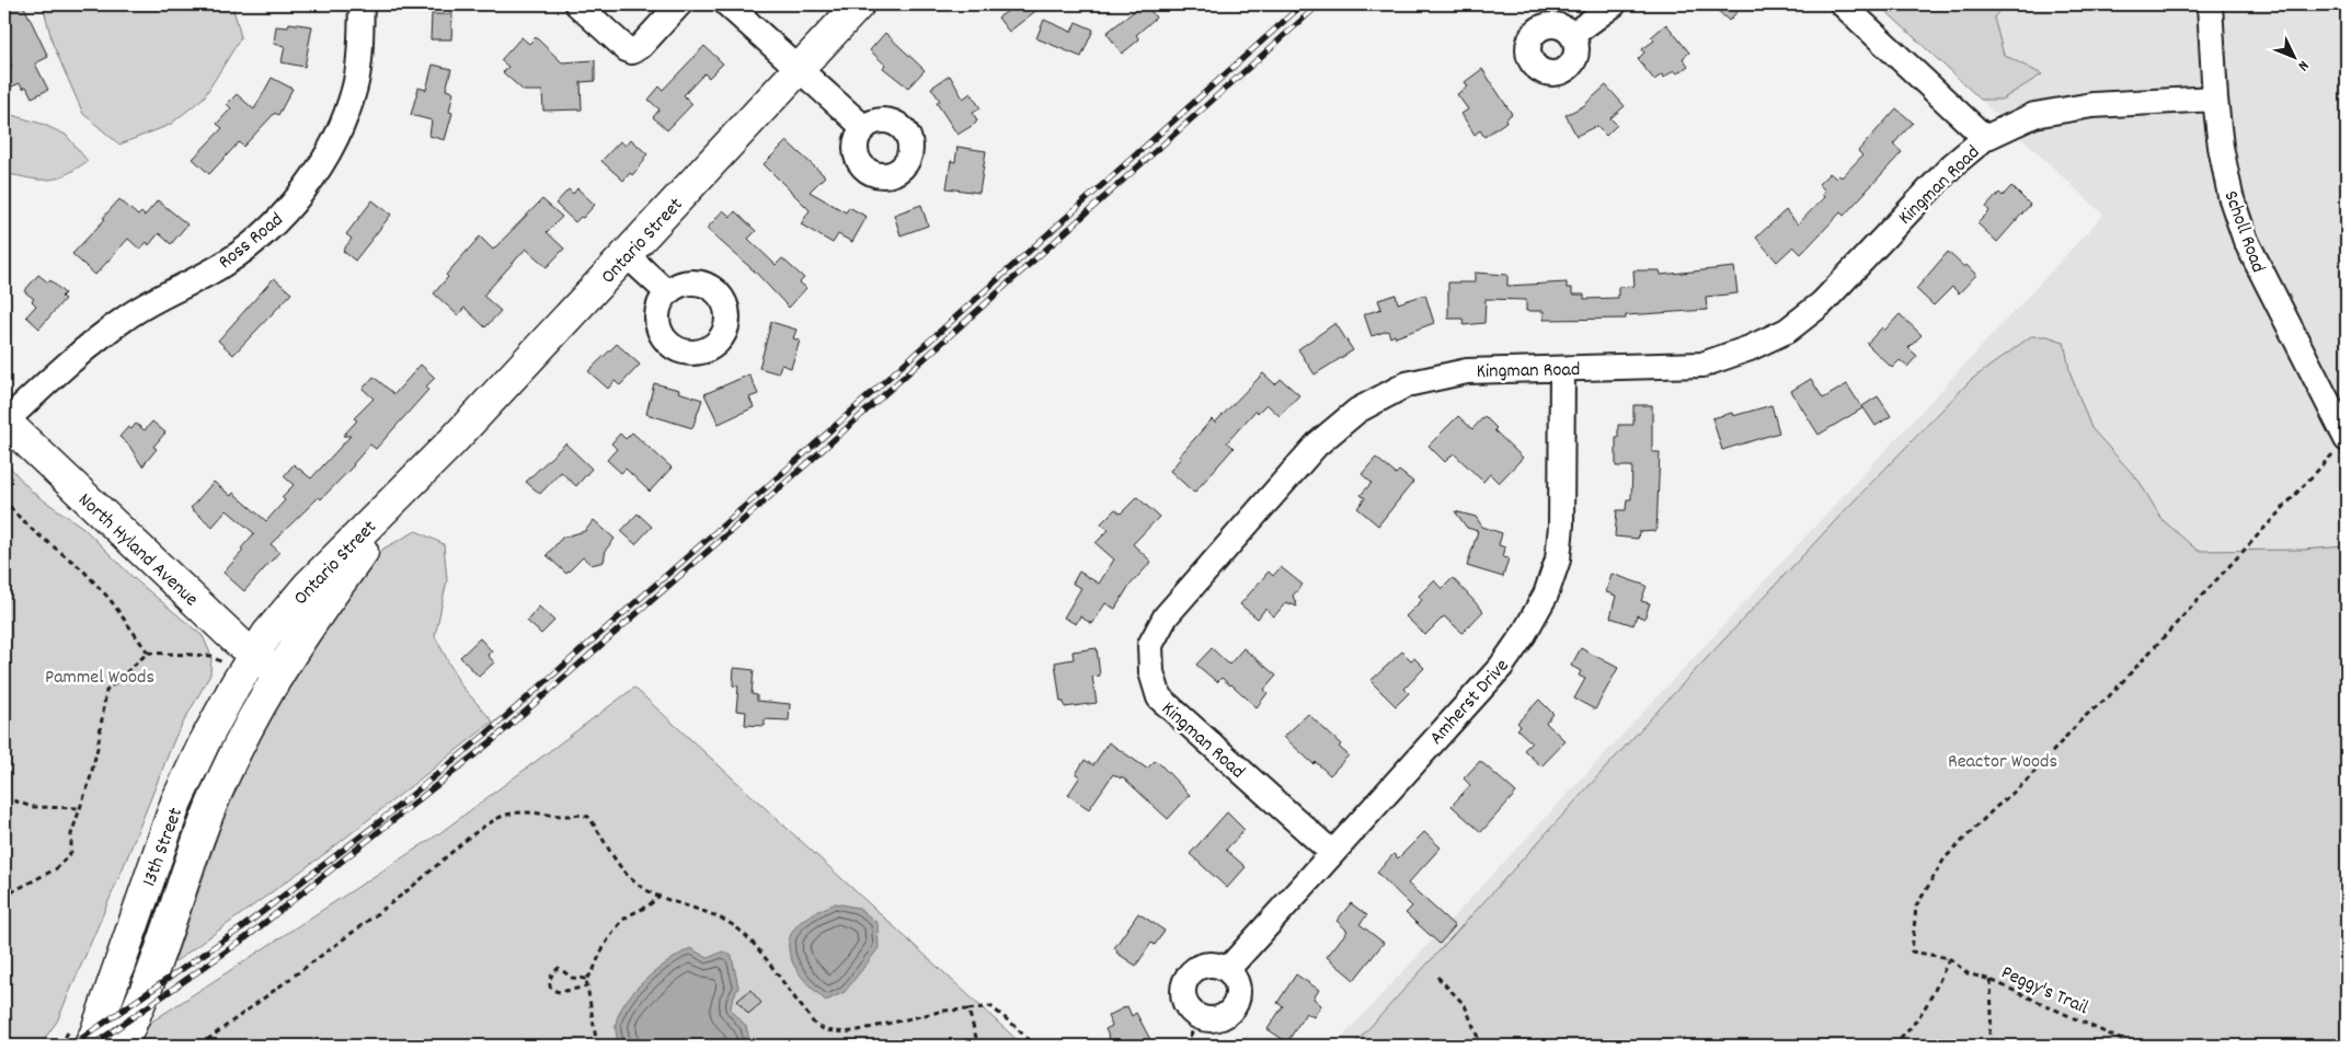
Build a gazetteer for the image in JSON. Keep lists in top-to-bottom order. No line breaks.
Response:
{"streets":{"main road":["Ontario Street","North Hyland Avenue","13th Street"],"street":["Kingman Road","Scholl Road","Ross Road","Amherst Drive"],"path":["Peggy's Trail"]},"crossings":[["Kingman Road","Scholl Road"],["Kingman Road","Amherst Drive"],["Scholl Road","Peggy's Trail"],["Ross Road","North Hyland Avenue"],["Ontario Street","North Hyland Avenue"],["Ontario Street","13th Street"],["North Hyland Avenue","13th Street"]],"parks":["Pammel Woods","Reactor Woods"],"north":"bottom right"}
